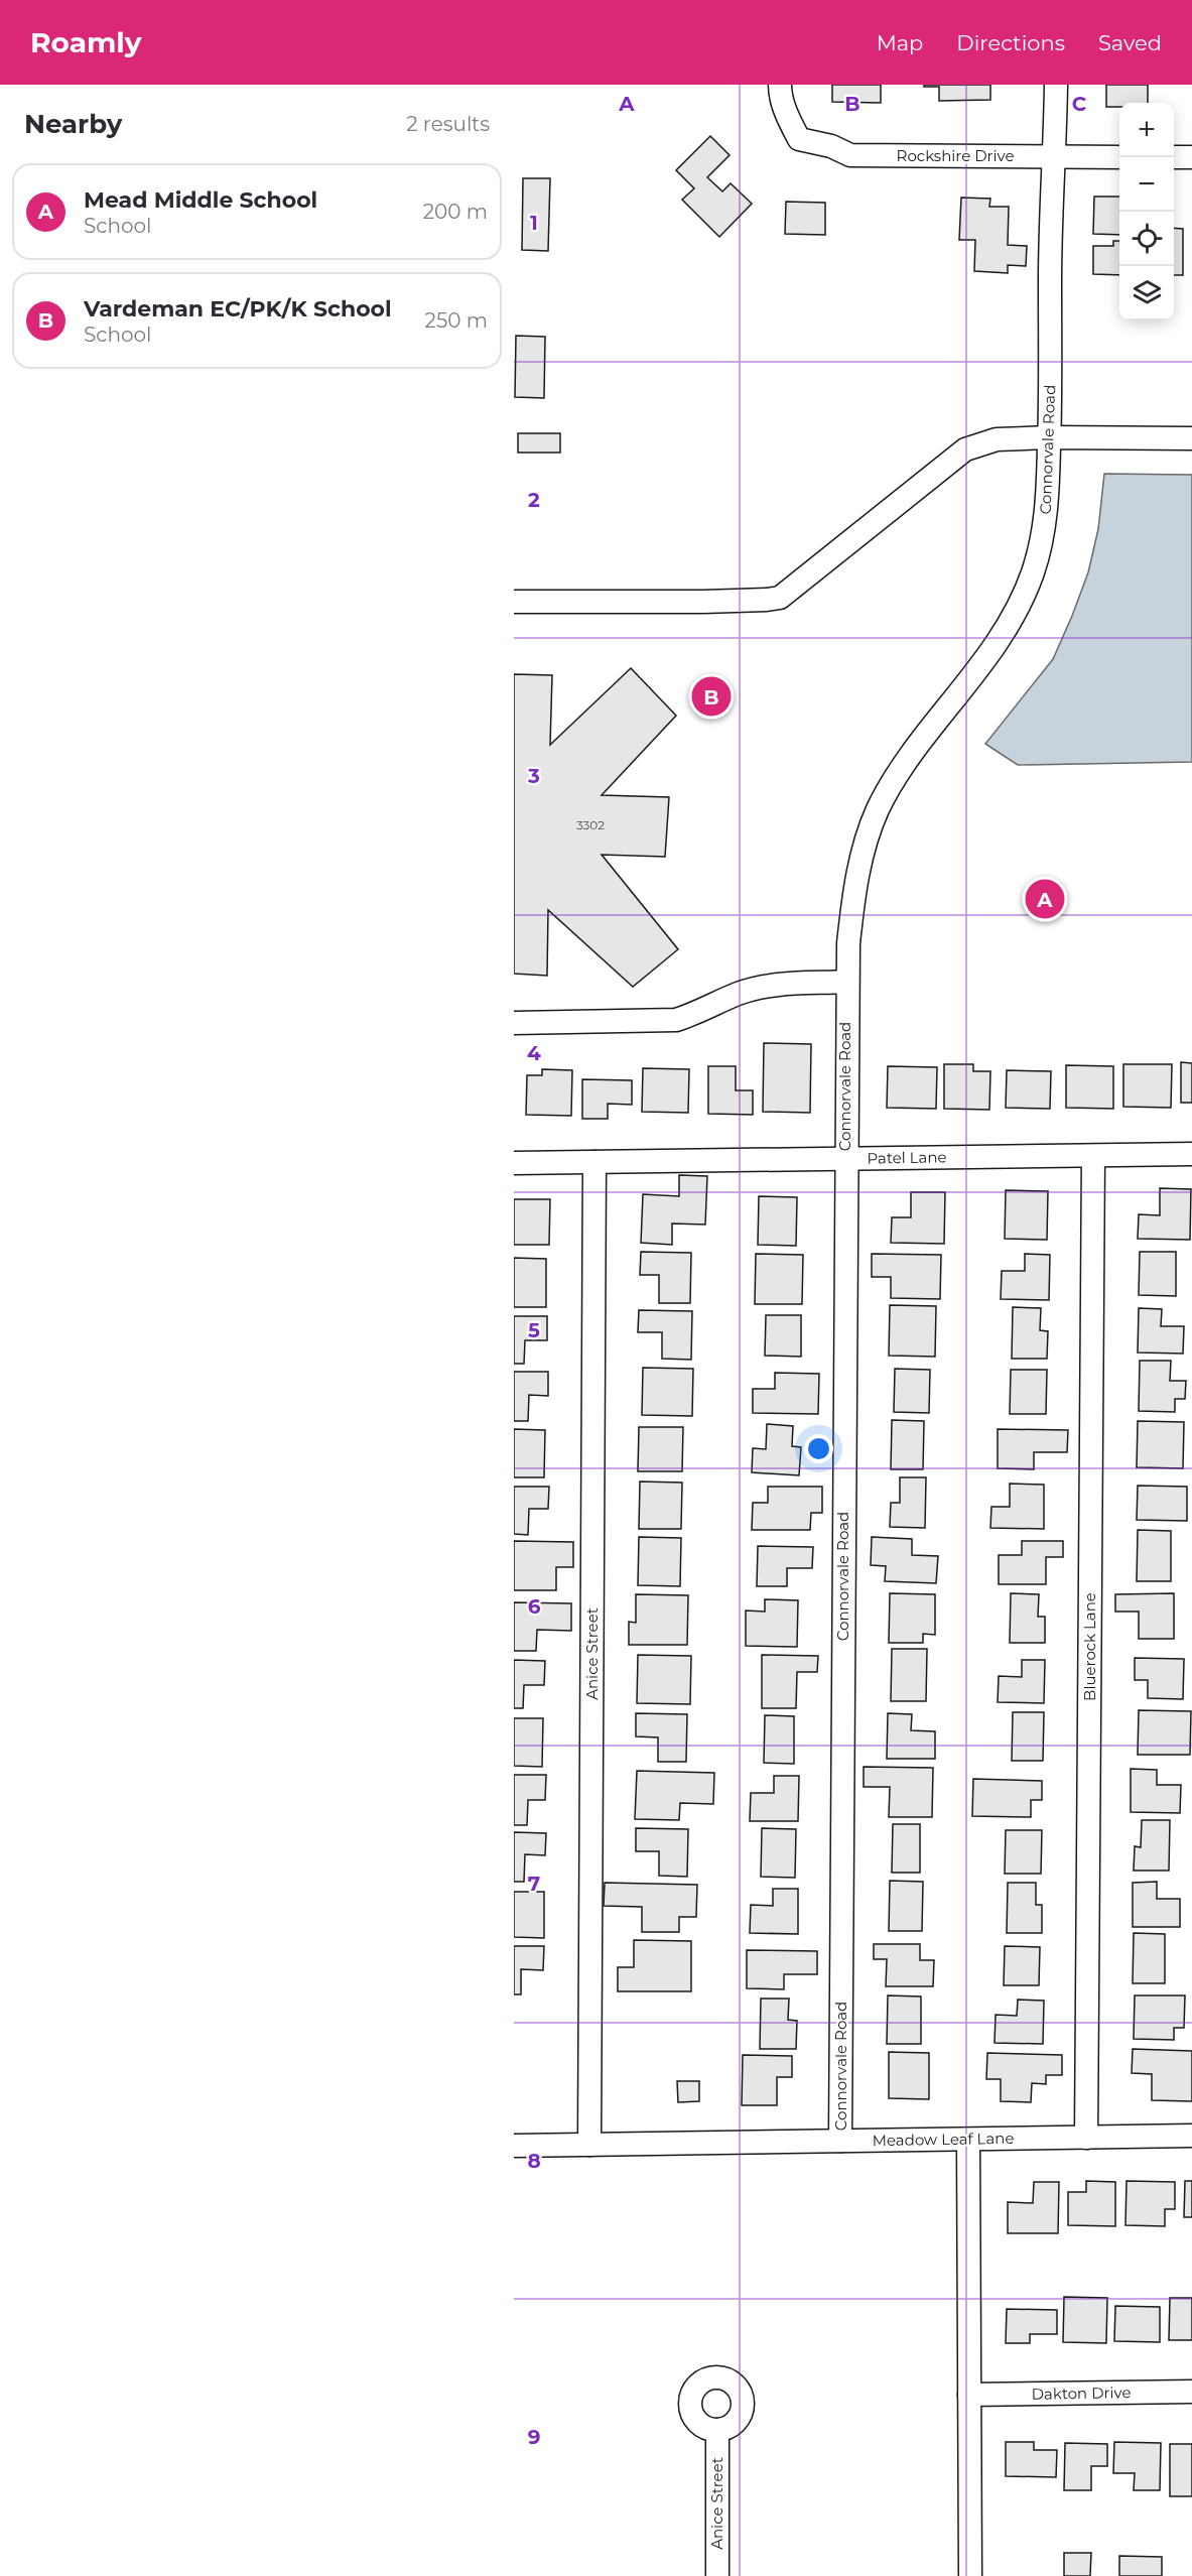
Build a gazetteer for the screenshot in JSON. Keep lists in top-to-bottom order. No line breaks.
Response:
{"streets":{"street":["Rockshire Drive","Connorvale Road","Patel Lane","Bluerock Lane","Anice Street","Meadow Leaf Lane","Dakton Drive"]},"crossings":[["Rockshire Drive","Connorvale Road"],["Connorvale Road","Patel Lane"],["Connorvale Road","Meadow Leaf Lane"],["Patel Lane","Bluerock Lane"],["Patel Lane","Anice Street"],["Bluerock Lane","Meadow Leaf Lane"],["Anice Street","Meadow Leaf Lane"]],"house_numbers":["3302"],"page":{"header":"Roamly","nav":["Map","Directions","Saved"],"heading":["Nearby","2 results"],"map_buttons":["+","−"],"list":[{"mark":"A","name":"Mead Middle School","note":"School","value":"200 m"},{"mark":"B","name":"Vardeman EC/PK/K School","note":"School","value":"250 m"}],"pins":["B","A"]},"grid":{"columns":["A","B","C"],"rows":["1","2","3","4","5","6","7","8","9"]}}
